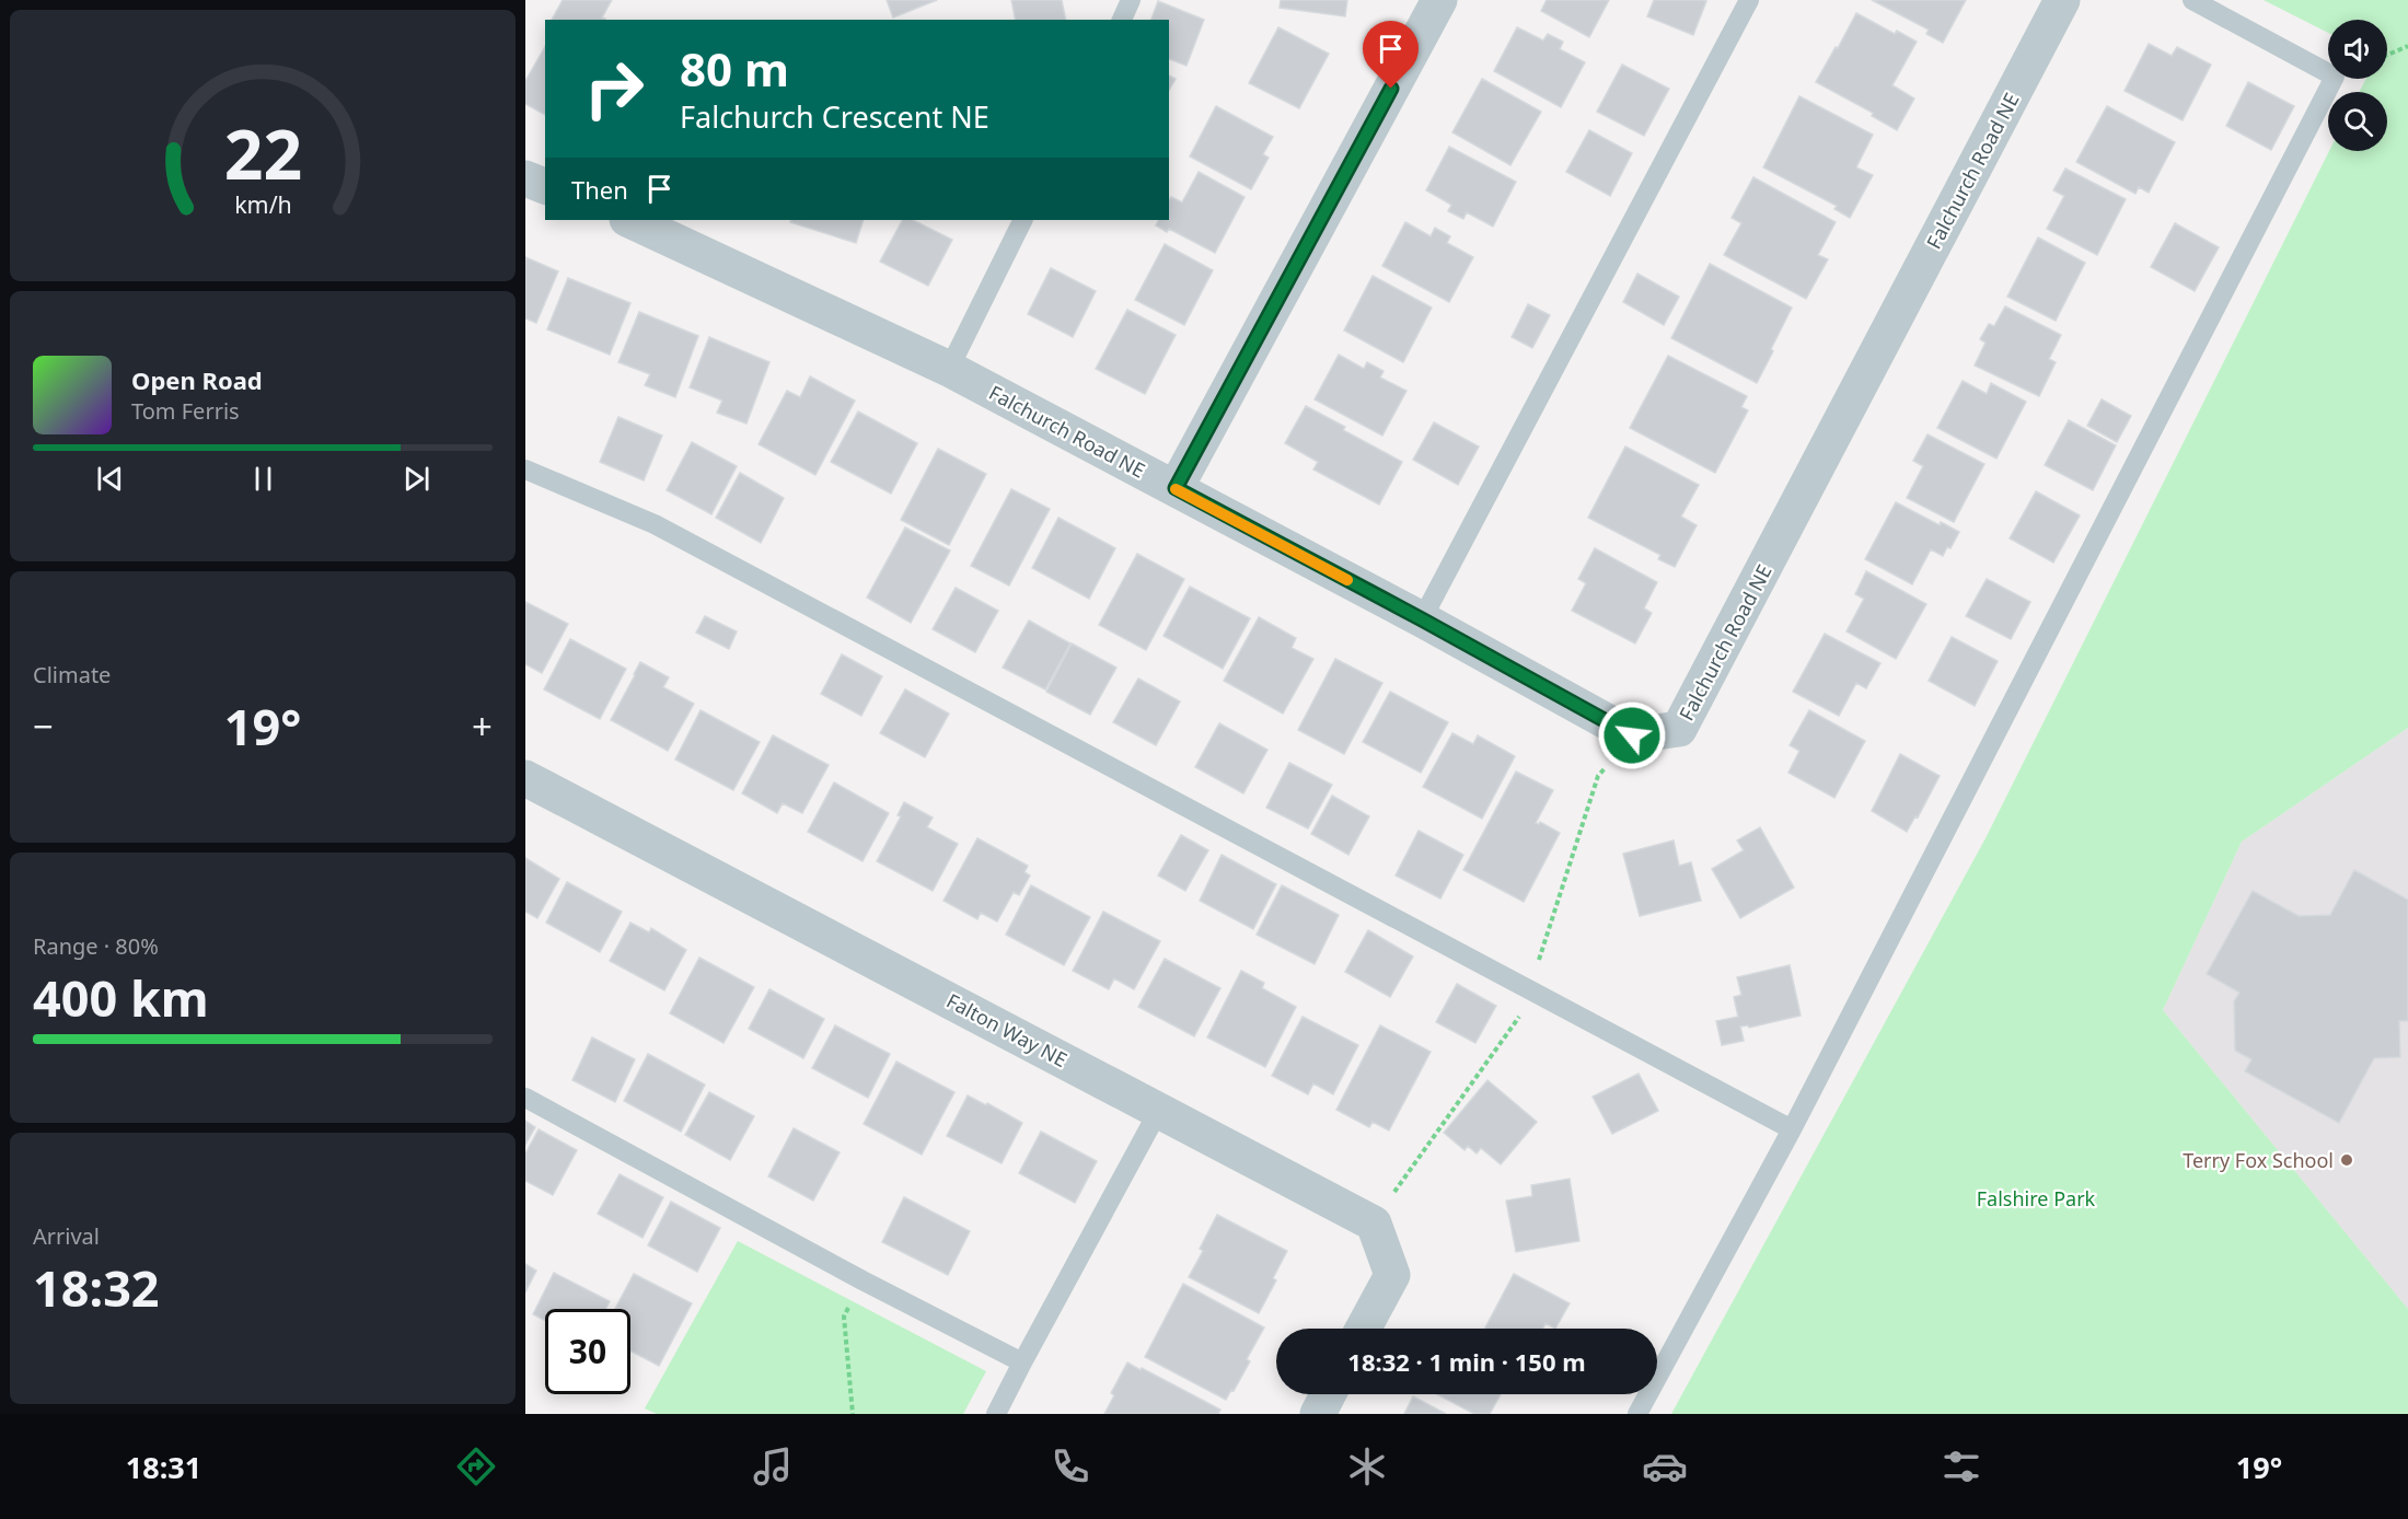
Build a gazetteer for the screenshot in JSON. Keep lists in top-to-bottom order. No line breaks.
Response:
{"streets":{"street":["Falchurch Road NE","Falton Way NE"]},"parks":["Falshire Park"],"places":["Terry Fox School"],"page":{"turn":["80 m","Falchurch Crescent NE"],"then":"Then","song":["Open Road","Tom Ferris"],"tile":["Climate",["Range · 80%","400 km"],["Arrival","18:32"]],"heat":["−","19°","+"],"limit":"30","trip":"18:32 · 1 min · 150 m","tabs":["18:31","19°"],"gauge":["22","km/h"]}}
